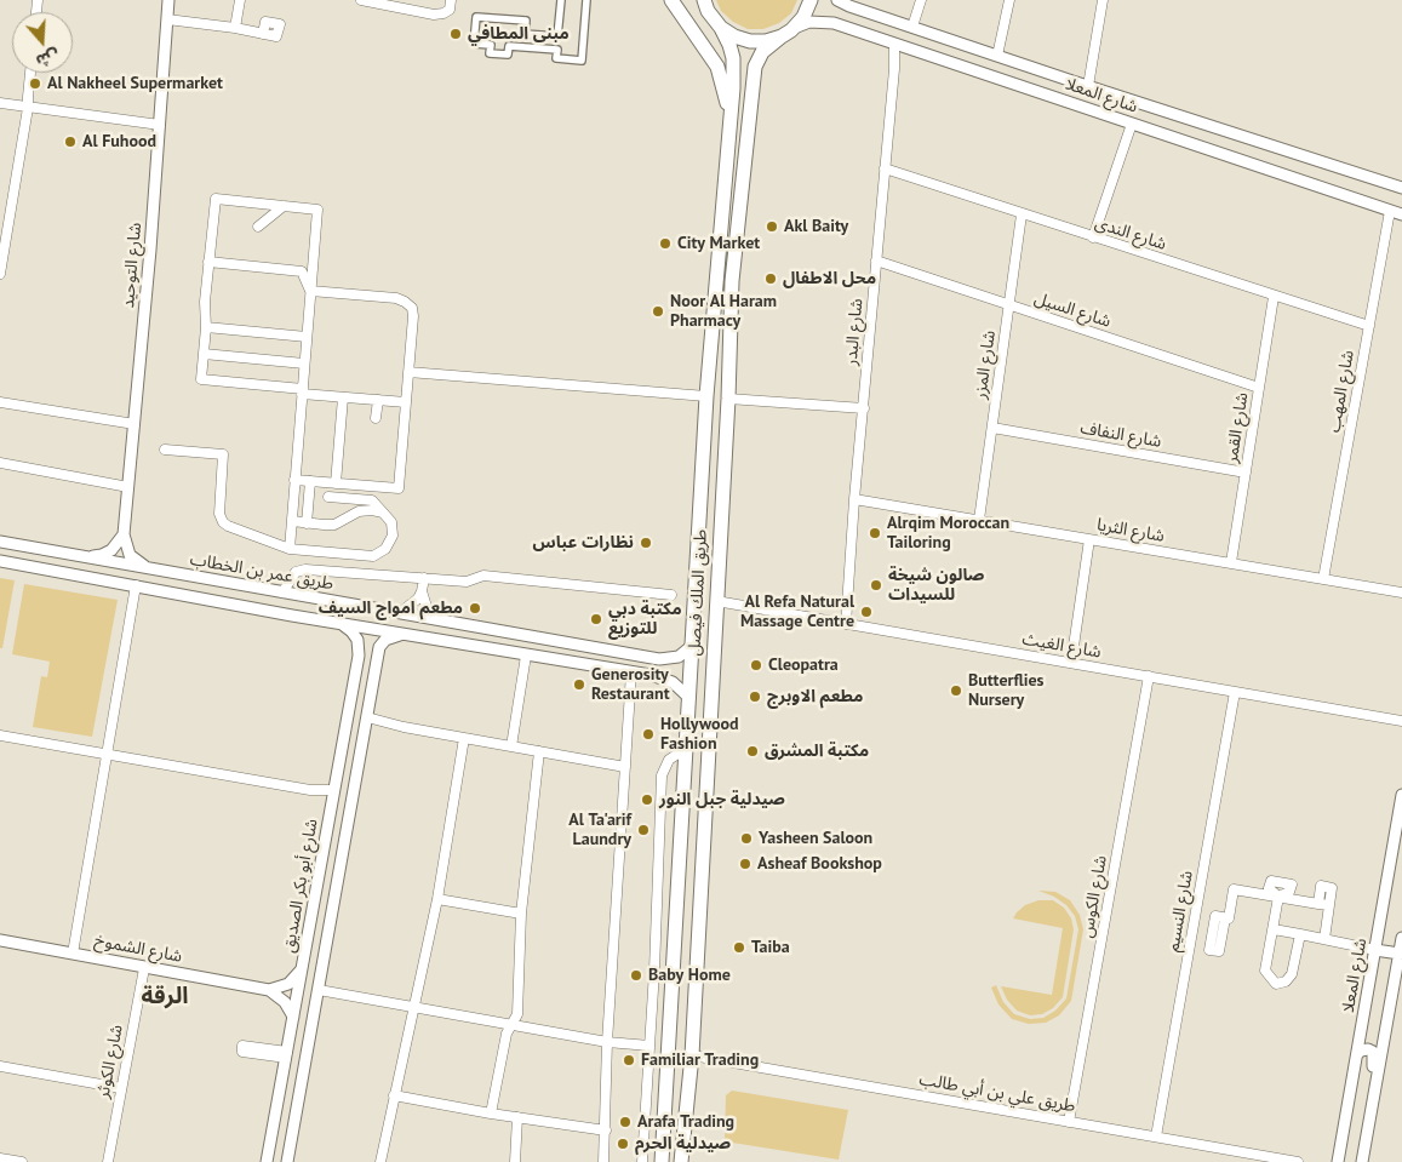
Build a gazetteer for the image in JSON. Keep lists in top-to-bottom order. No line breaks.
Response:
{"streets":{"main road":["طريق الملك فيصل"],"street":["شارع المعلا","شارع الندى","شارع التوحيد","شارع السيل","شارع البدر","شارع المزر","شارع المهب","شارع القمر","شارع النفاف","شارع الثريا","طريق عمر بن الخطاب","شارع الغيث","شارع أبو بكر الصديق","شارع الكوس","شارع النسيم","شارع الشموخ","شارع الكوثر","طريق علي بن أبي طالب"]},"crossings":[["شارع المعلا","شارع البدر"],["شارع المعلا","شارع المهب"],["شارع المعلا","طريق الملك فيصل"],["شارع الندى","شارع البدر"],["شارع الندى","شارع المزر"],["شارع الندى","شارع المهب"],["شارع الندى","شارع القمر"],["شارع السيل","شارع البدر"],["شارع السيل","شارع المزر"],["شارع السيل","شارع القمر"],["شارع البدر","شارع الثريا"],["شارع البدر","شارع الغيث"],["شارع المزر","شارع النفاف"],["شارع المزر","شارع الثريا"],["شارع المهب","شارع الثريا"],["شارع القمر","شارع النفاف"],["شارع القمر","شارع الثريا"],["طريق عمر بن الخطاب","طريق الملك فيصل"],["طريق الملك فيصل","شارع الغيث"],["طريق الملك فيصل","طريق علي بن أبي طالب"],["شارع الغيث","شارع الكوس"],["شارع الغيث","شارع النسيم"],["شارع الكوس","طريق علي بن أبي طالب"],["شارع النسيم","طريق علي بن أبي طالب"],["شارع الشموخ","شارع الكوثر"]],"districts":["الرقة"],"places":["مبنى المطافي","Al Nakheel Supermarket","Al Fuhood","Akl Baity","City Market","محل الاطفال","Noor Al Haram Pharmacy","Alrqim Moroccan Tailoring","نظارات عباس","صالون شيخة للسيدات","مطعم امواج السيف","Al Refa Natural Massage Centre","مكتبة دبي للتوزيع","Cleopatra","Generosity Restaurant","Butterflies Nursery","مطعم الاوبرج","Hollywood Fashion","مكتبة المشرق","صيدلية جبل النور","Al Ta'arif Laundry","Yasheen Saloon","Asheaf Bookshop","Taiba","Baby Home","Familiar Trading","Arafa Trading","صيدلية الحرم"],"north":"bottom"}
